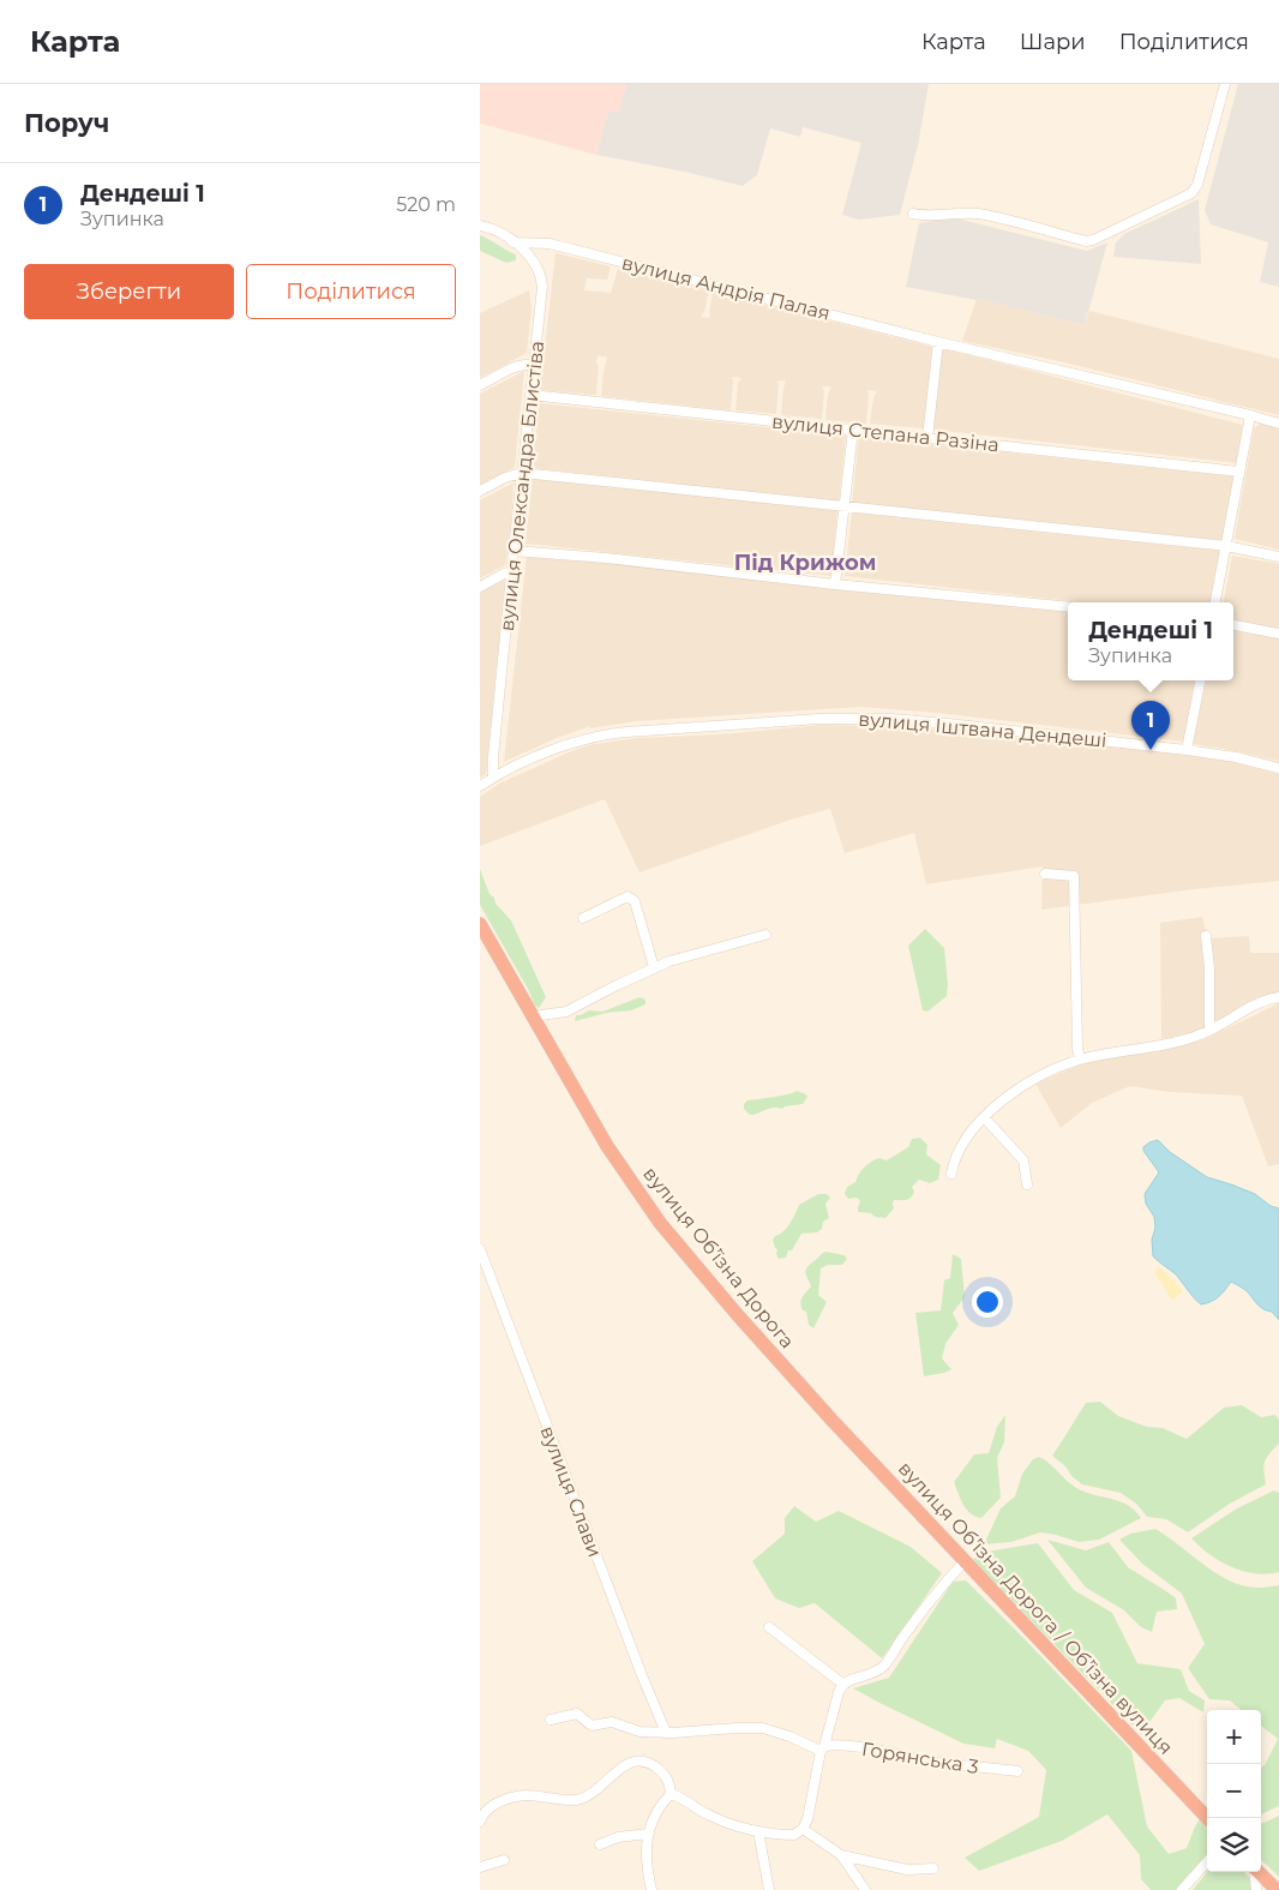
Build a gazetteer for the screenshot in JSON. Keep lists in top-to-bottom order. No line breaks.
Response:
{"streets":{"highway":["вулиця Обʼїзна Дорога","вулиця Обʼїзна Дорога / Обʼїзна вулиця"],"street":["вулиця Андрія Палая","вулиця Степана Разіна","вулиця Олександра Блистіва","вулиця Іштвана Дендеші","вулиця Слави","Горянська 3"]},"crossings":[["вулиця Андрія Палая","вулиця Олександра Блистіва"],["вулиця Степана Разіна","вулиця Олександра Блистіва"],["вулиця Олександра Блистіва","вулиця Іштвана Дендеші"],["вулиця Обʼїзна Дорога","вулиця Обʼїзна Дорога / Обʼїзна вулиця"]],"districts":["Під Крижом"],"page":{"header":"Карта","nav":["Карта","Шари","Поділитися"],"heading":"Поруч","list":[{"mark":"1","name":"Дендеші 1","note":"Зупинка","value":"520 m"}],"buttons":["Зберегти","Поділитися"],"popup":["Дендеші 1","Зупинка"],"pins":"1","map_buttons":["+","−"]}}
